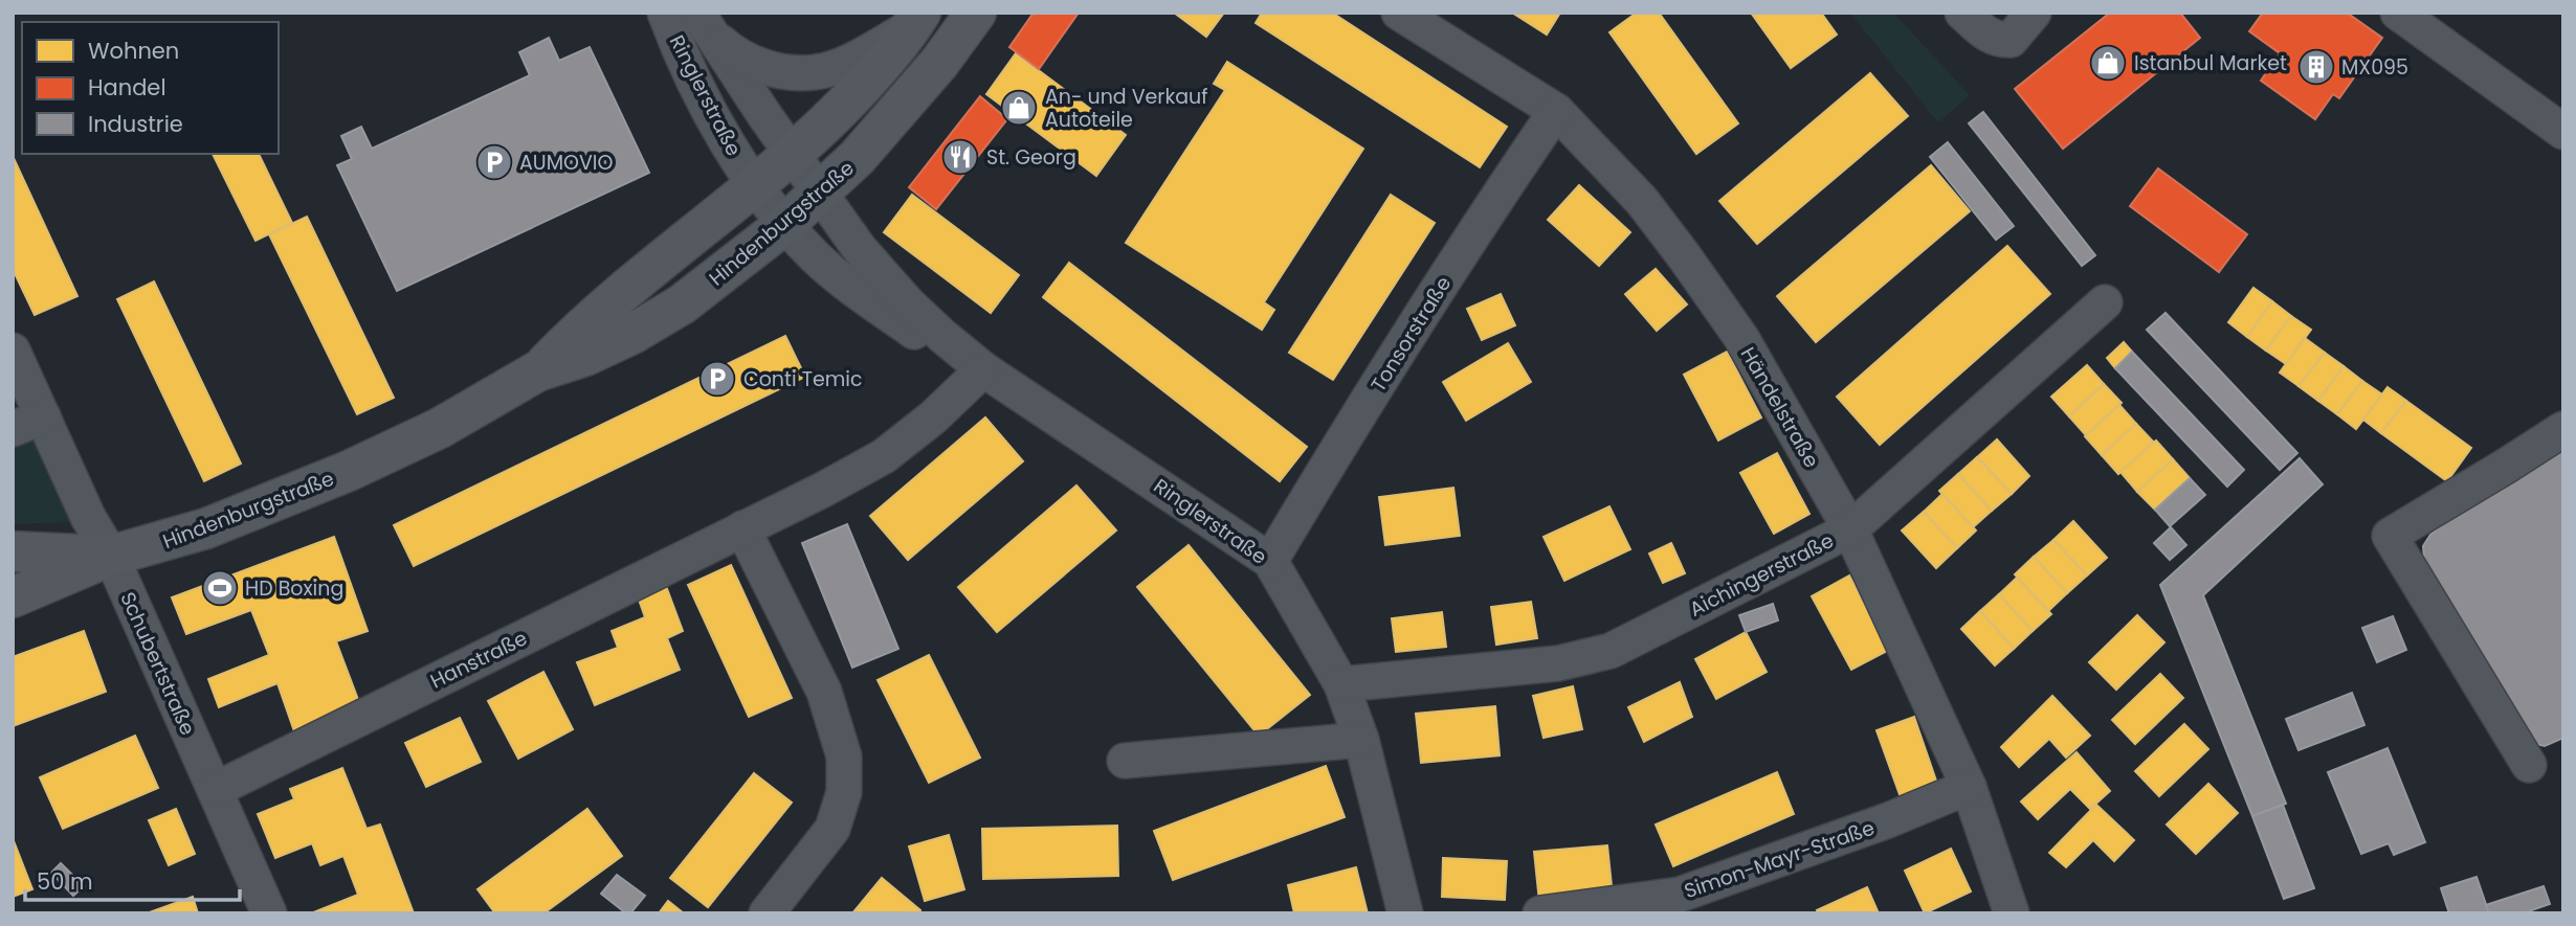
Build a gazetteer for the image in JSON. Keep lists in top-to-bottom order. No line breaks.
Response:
{"streets":{"main road":["Hindenburgstraße"],"street":["Ringlerstraße","Tonsorstraße","Händelstraße","Aichingerstraße","Hanstraße","Schubertstraße","Simon-Mayr-Straße"]},"crossings":[["Ringlerstraße","Hindenburgstraße"],["Ringlerstraße","Tonsorstraße"],["Ringlerstraße","Aichingerstraße"],["Ringlerstraße","Hanstraße"],["Hindenburgstraße","Schubertstraße"],["Tonsorstraße","Händelstraße"],["Händelstraße","Aichingerstraße"],["Händelstraße","Simon-Mayr-Straße"],["Hanstraße","Schubertstraße"]],"places":{"shop":["Istanbul Market","An- und Verkauf Autoteile"],"building":["MX095"],"restaurant":["St. Georg"],"parking":["AUMOVIO","Conti Temic"],"sports":["HD Boxing"]},"legend":["Wohnen","Handel","Industrie"],"scale_bar":"50 m"}
